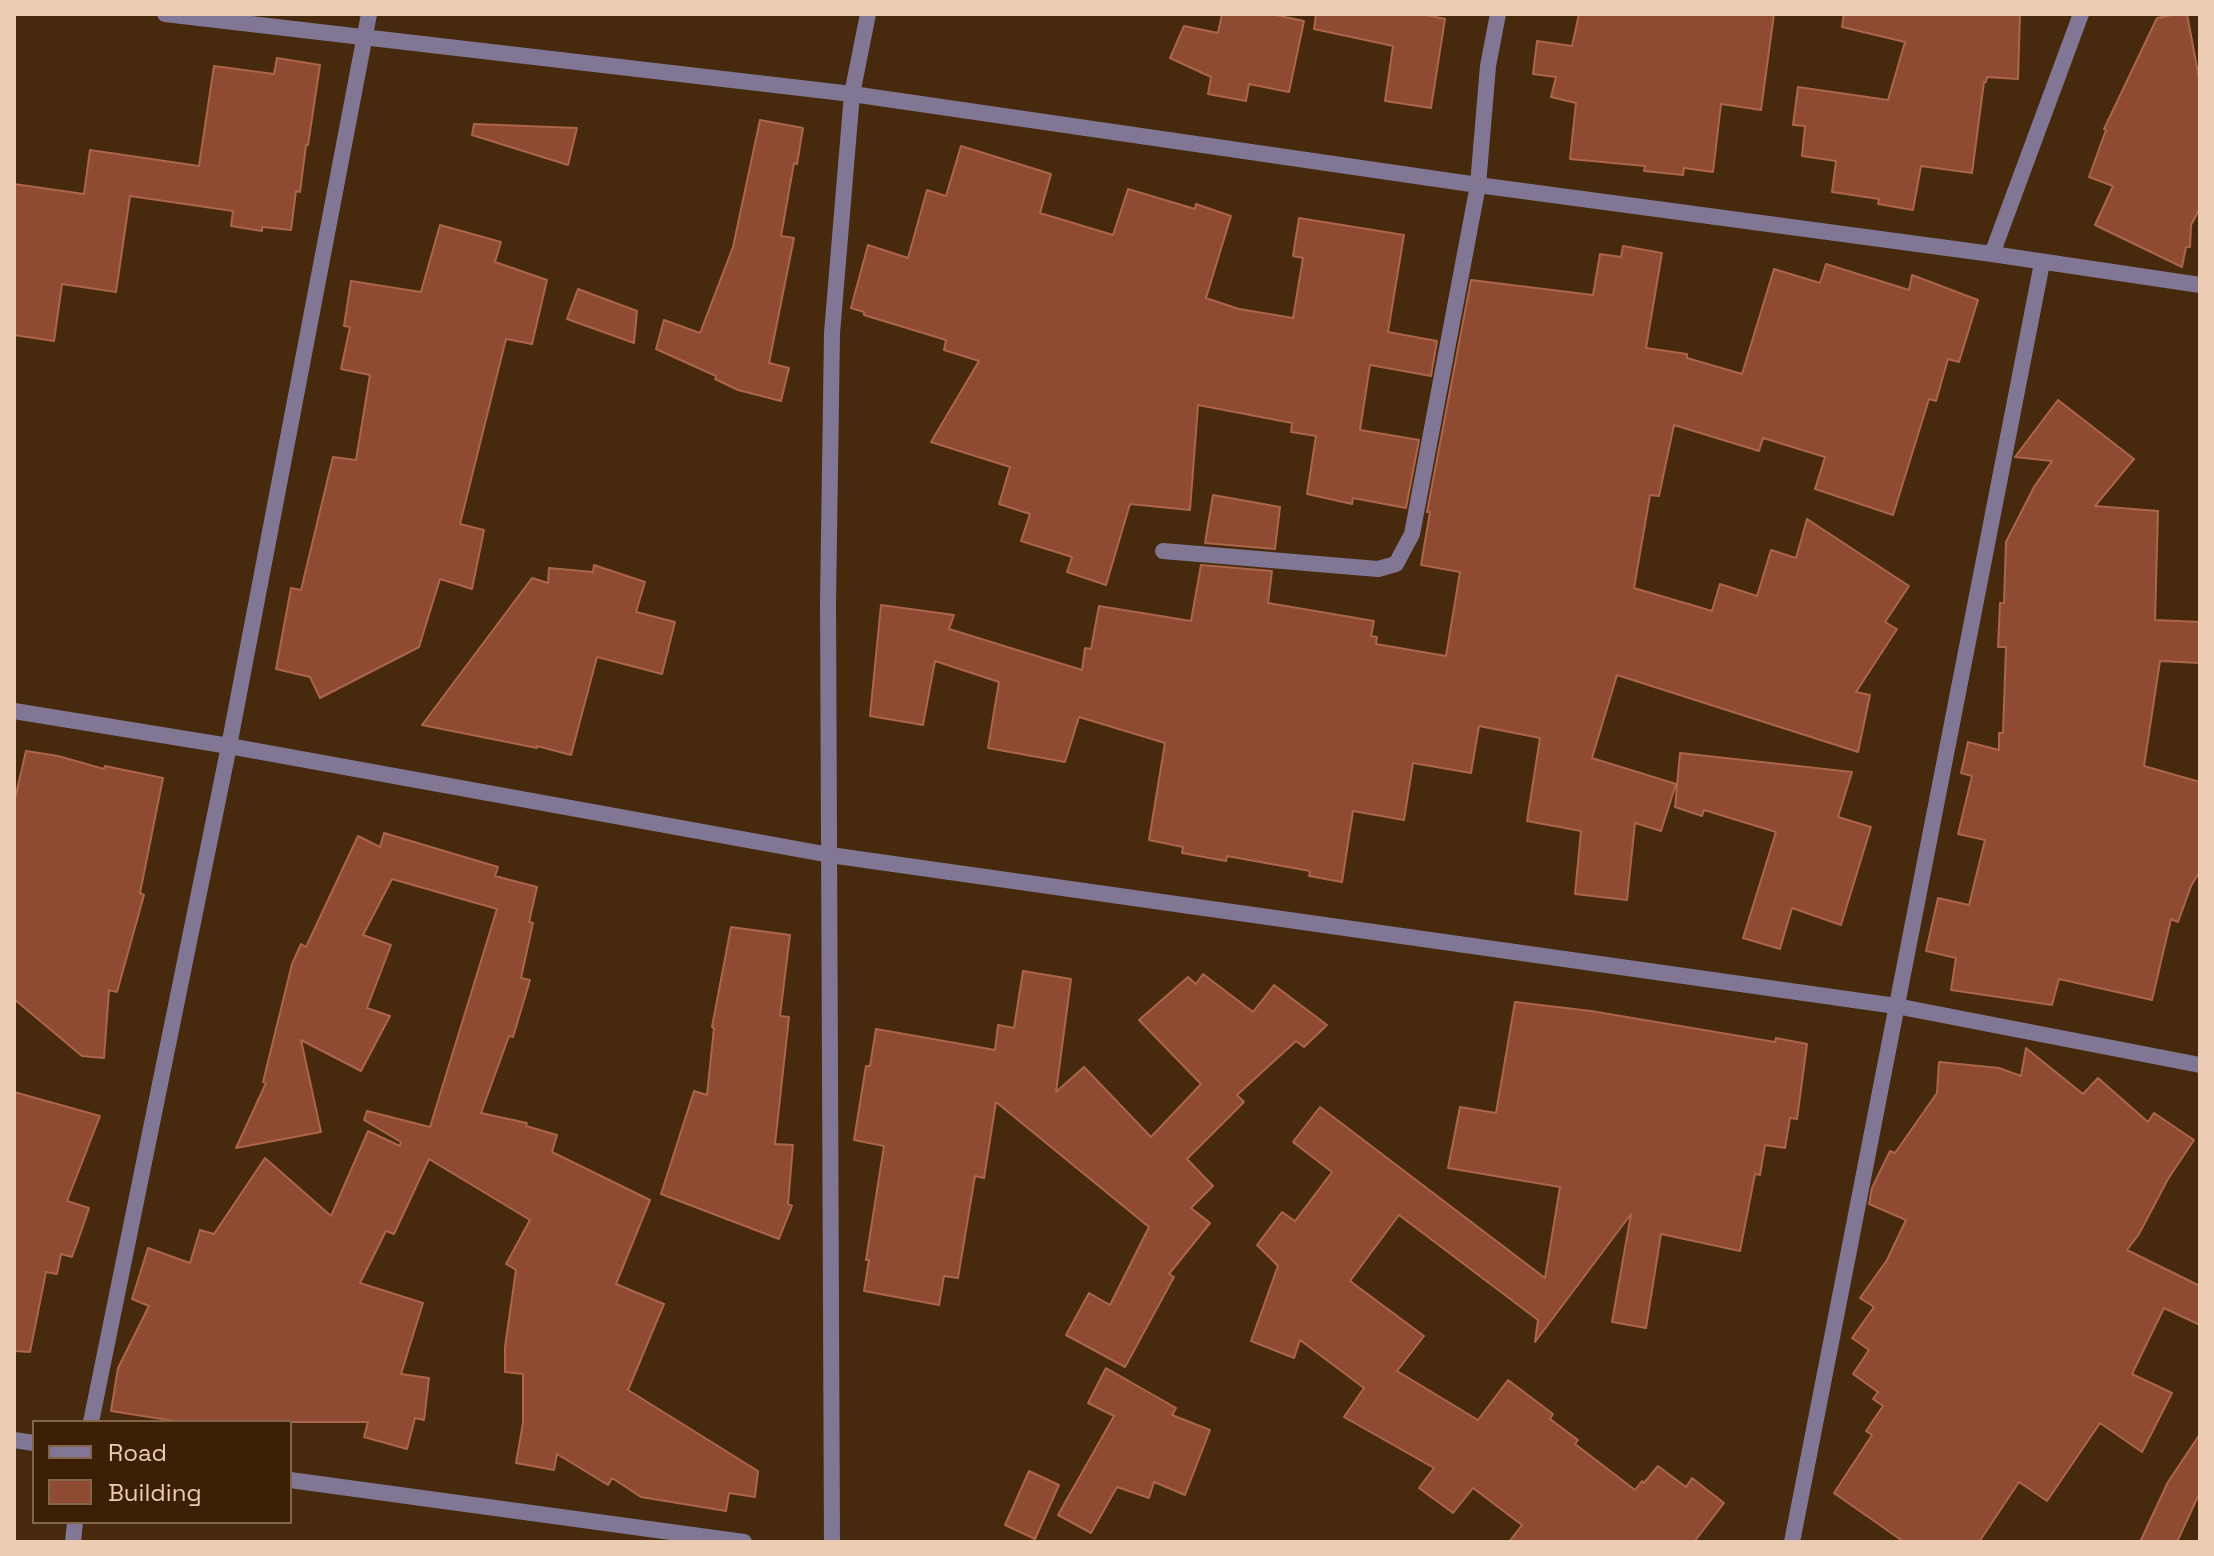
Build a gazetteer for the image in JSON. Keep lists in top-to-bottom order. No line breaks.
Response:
{"legend":["Road","Building"]}
